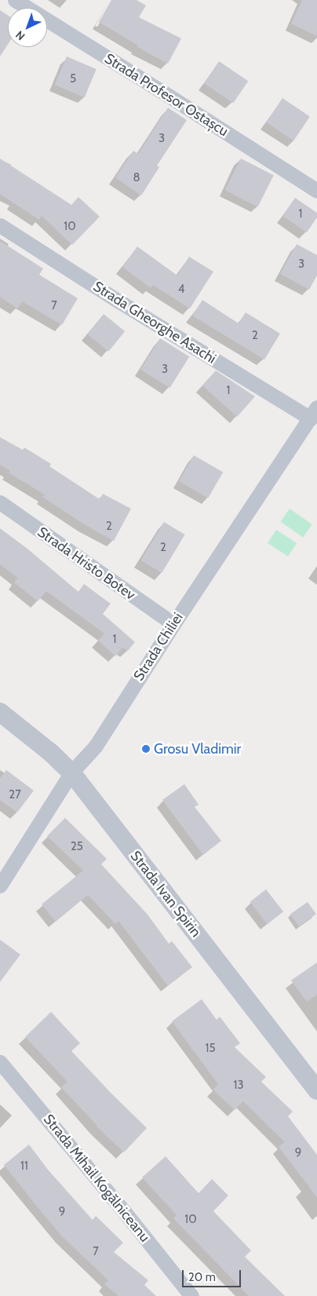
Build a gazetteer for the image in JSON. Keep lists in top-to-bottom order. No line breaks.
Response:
{"streets":{"street":["Strada Profesor Ostașcu","Strada Gheorghe Asachi","Strada Hristo Botev","Strada Chiliei","Strada Ivan Spirin","Strada Mihail Kogălniceanu"]},"crossings":[["Strada Gheorghe Asachi","Strada Chiliei"],["Strada Hristo Botev","Strada Chiliei"],["Strada Chiliei","Strada Ivan Spirin"]],"places":["Grosu Vladimir"],"house_numbers":["5","3","8","1","10","3","4","7","2","3","1","2","2","1","27","25","15","13","9","11","9","10","7"],"scale_bar":"20 m","north":"bottom left"}
